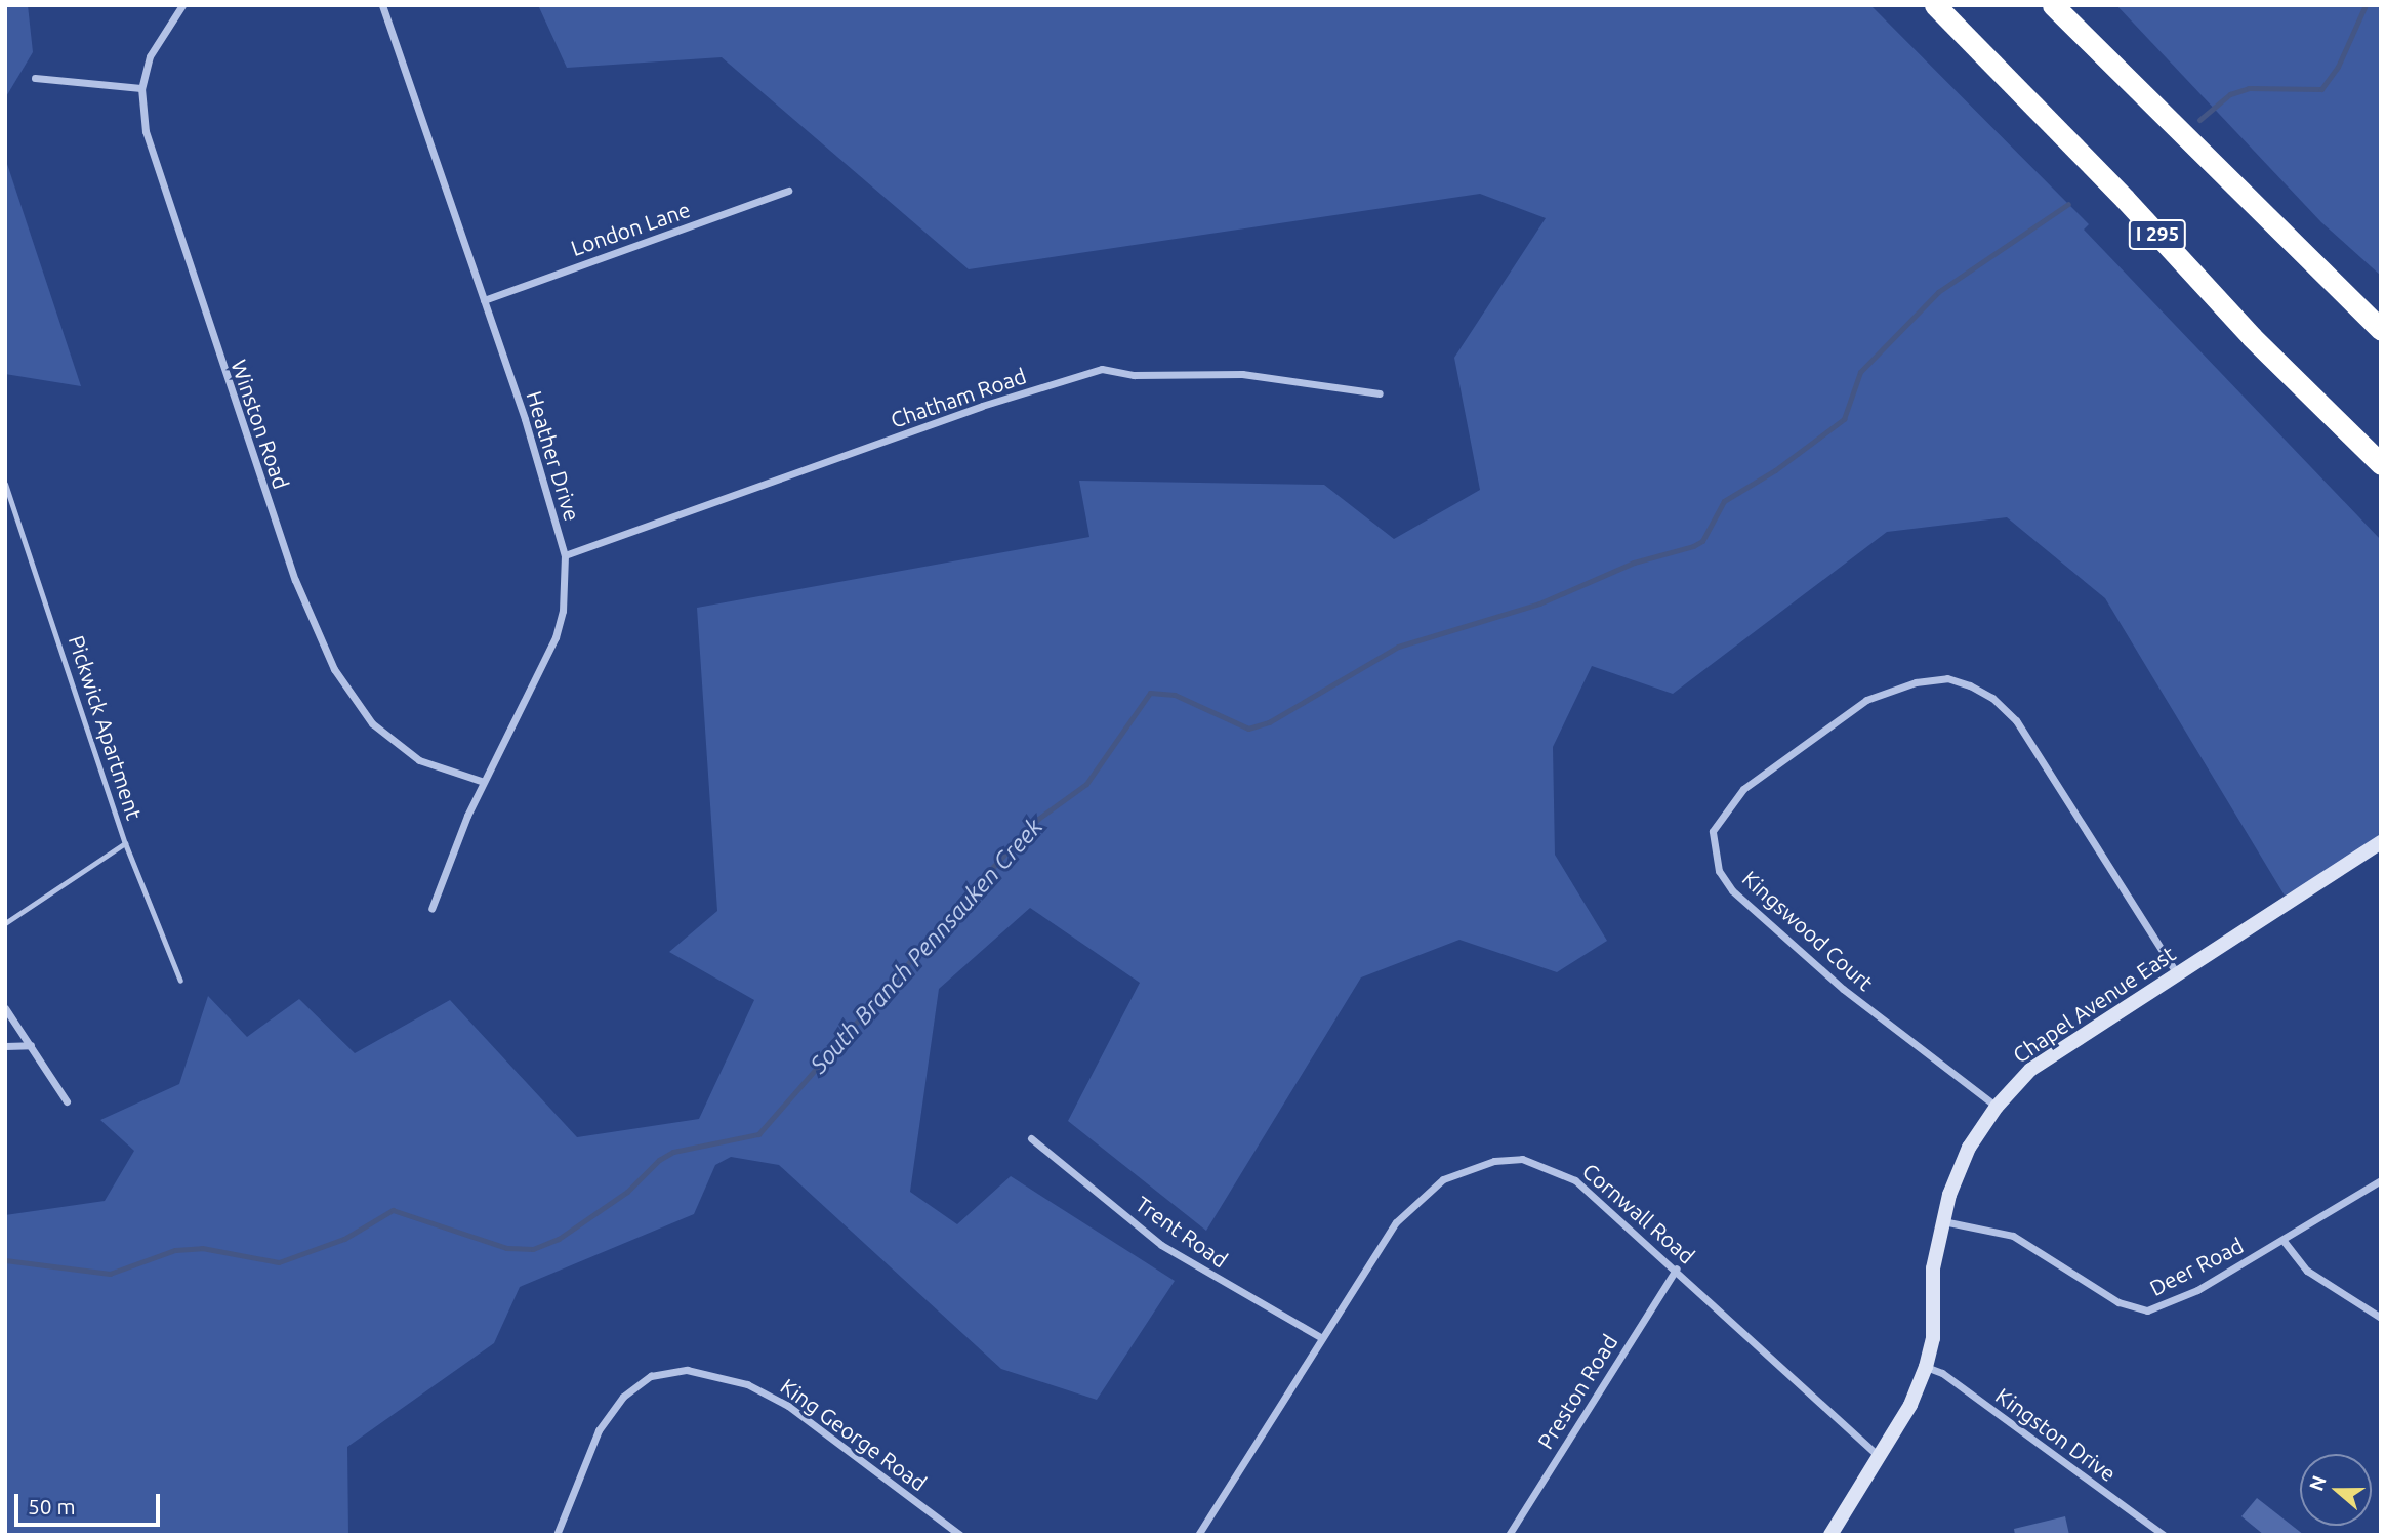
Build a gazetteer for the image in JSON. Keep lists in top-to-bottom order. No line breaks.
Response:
{"streets":{"highway":["I 295"],"street":["London Lane","Chatham Road","Winston Road","Heather Drive","Kingswood Court","Chapel Avenue East","Cornwall Road","Trent Road","Deer Road","Preston Road","King George Road","Kingston Drive"],"lane":["Pickwick Apartment"]},"crossings":[["London Lane","Heather Drive"],["Chatham Road","Heather Drive"],["Winston Road","Heather Drive"],["Kingswood Court","Chapel Avenue East"],["Chapel Avenue East","Cornwall Road"],["Chapel Avenue East","Deer Road"],["Chapel Avenue East","Kingston Drive"],["Cornwall Road","Trent Road"],["Cornwall Road","Preston Road"]],"water":["South Branch Pennsauken Creek"],"scale_bar":"50 m","north":"left"}
